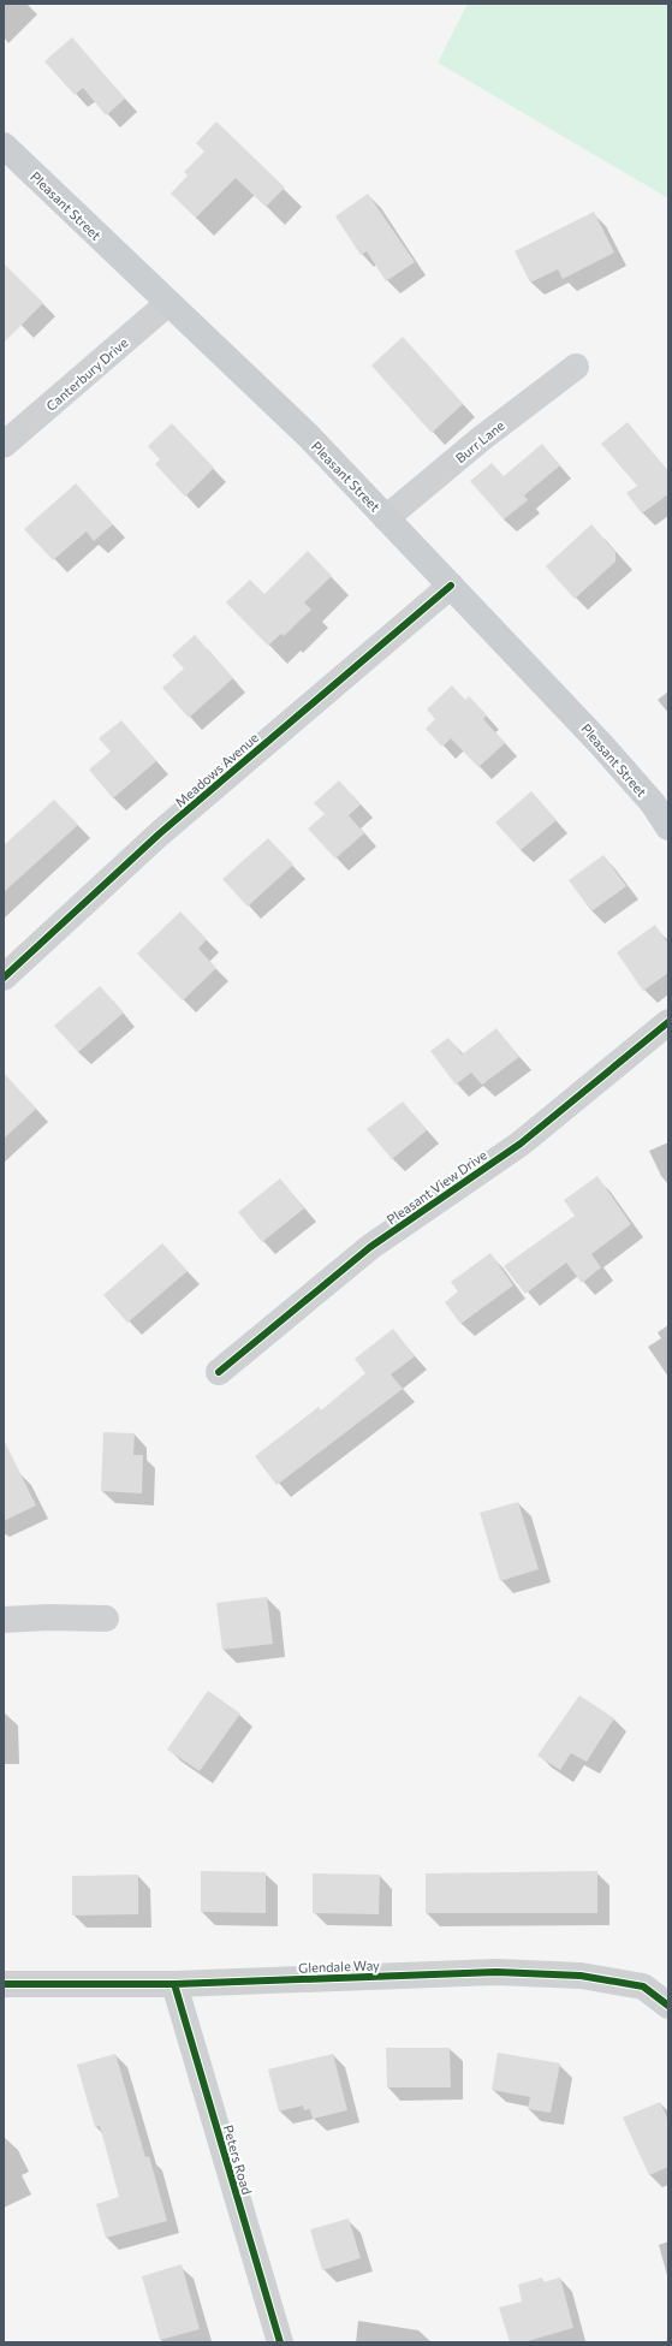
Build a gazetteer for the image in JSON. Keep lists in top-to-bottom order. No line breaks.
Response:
{"streets":{"main road":["Pleasant Street"],"street":["Canterbury Drive","Burr Lane","Meadows Avenue","Pleasant View Drive","Glendale Way","Peters Road"]},"crossings":[["Pleasant Street","Canterbury Drive"],["Pleasant Street","Burr Lane"],["Pleasant Street","Meadows Avenue"],["Glendale Way","Peters Road"]]}
